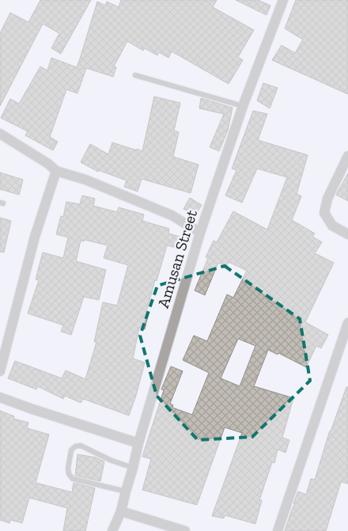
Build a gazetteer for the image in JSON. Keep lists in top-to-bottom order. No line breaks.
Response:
{"streets":{"street":["Amusan Street"]}}
